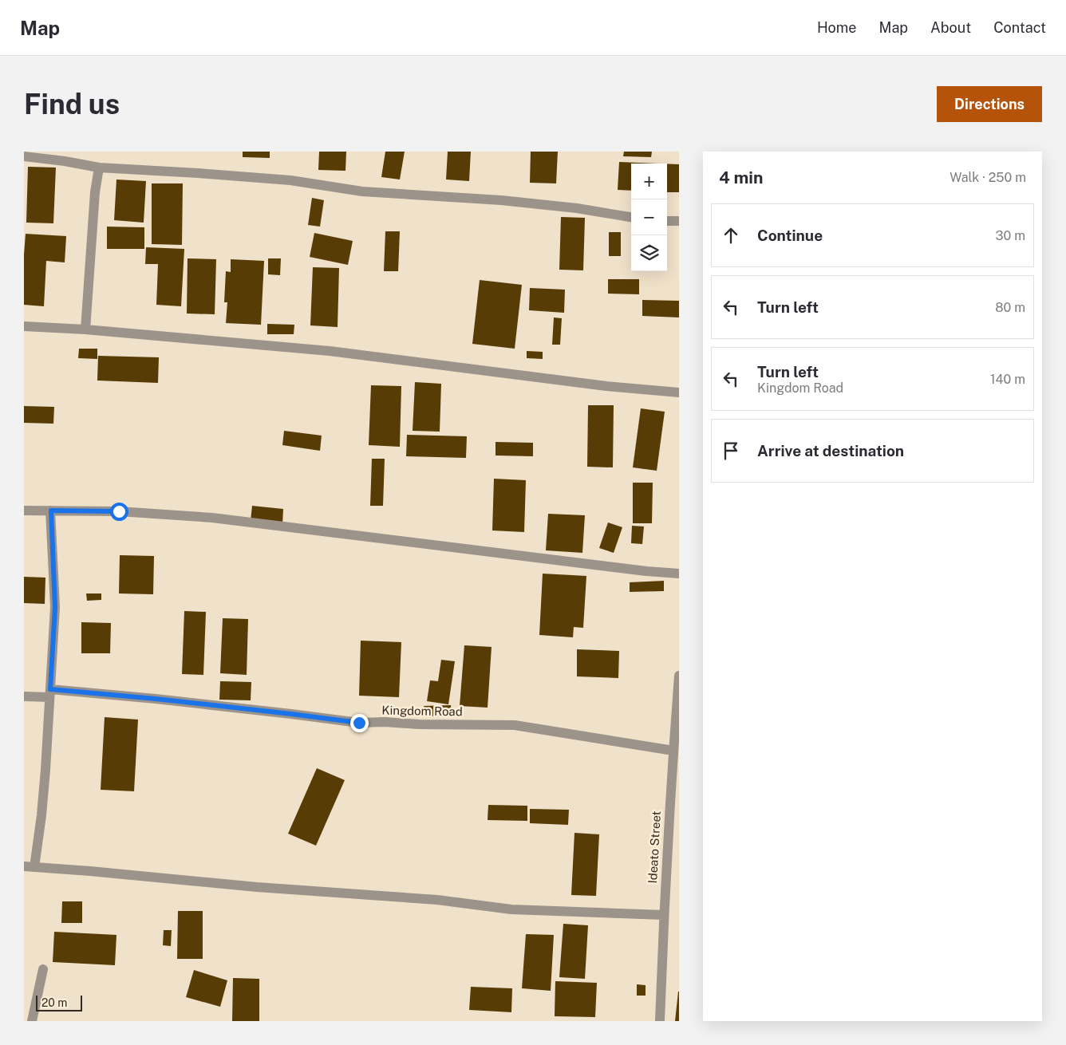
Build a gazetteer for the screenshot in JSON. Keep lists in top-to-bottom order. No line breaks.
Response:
{"streets":{"street":["Kingdom Road","Ideato Street"]},"crossings":[["Kingdom Road","Ideato Street"]],"scale_bar":"20 m","page":{"header":"Map","nav":["Home","Map","About","Contact"],"buttons":"Directions","title":"Find us","heading":["4 min","Walk · 250 m"],"map_buttons":["+","−"],"list":[["Continue","30 m"],["Turn left","80 m"],["Turn left","Kingdom Road","140 m"],"Arrive at destination"],"scale":"20 m"}}
